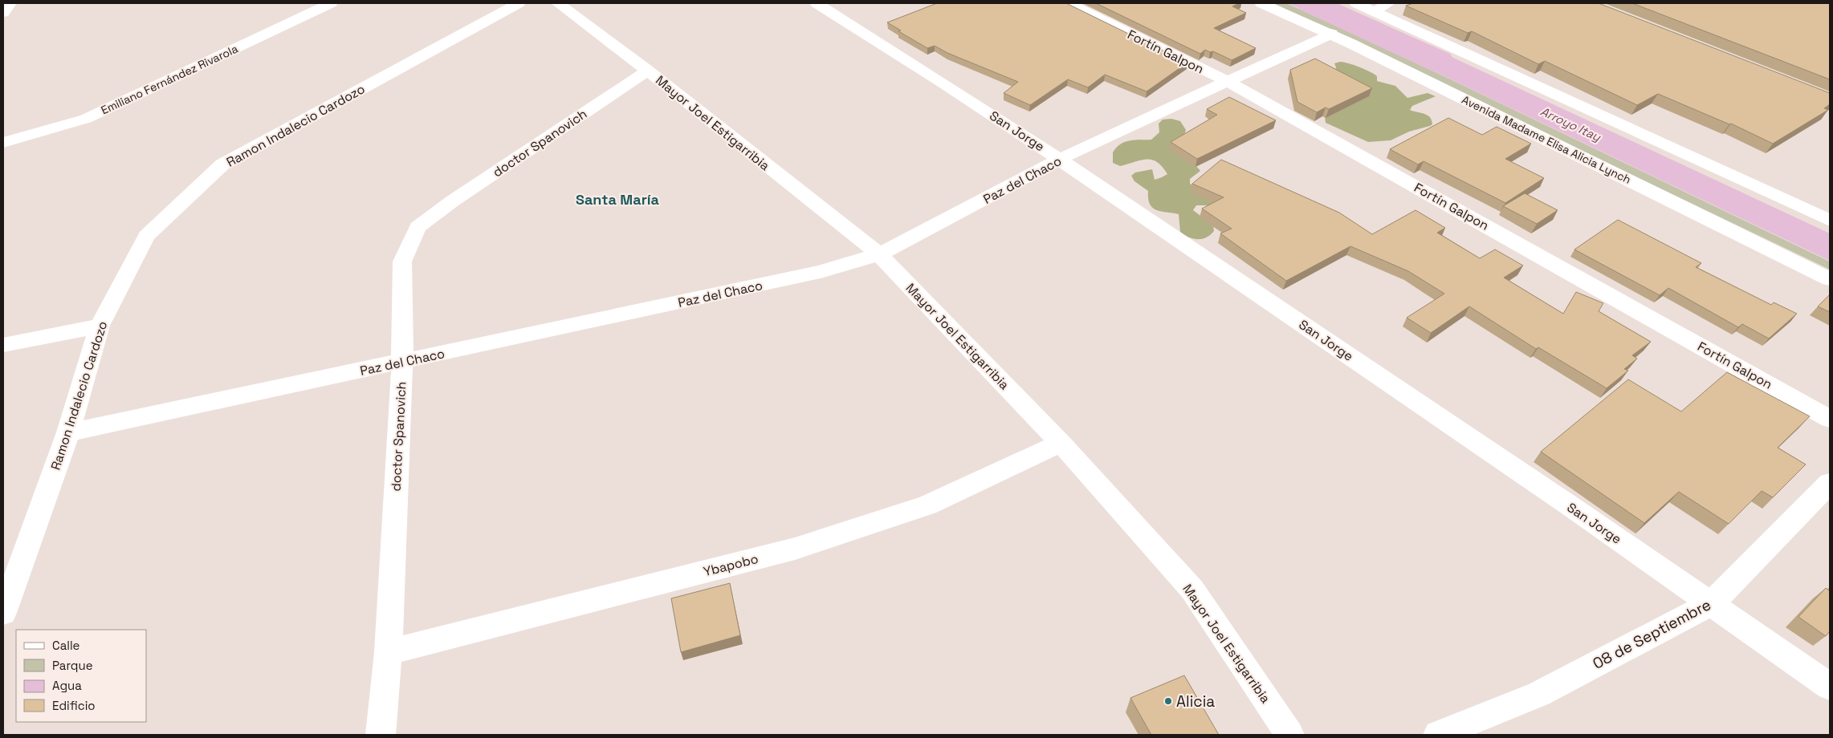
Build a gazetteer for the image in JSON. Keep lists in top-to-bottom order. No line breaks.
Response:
{"streets":{"main road":["Fortín Galpon","Emiliano Fernández Rivarola","Mayor Joel Estigarribia","Ramon Indalecio Cardozo","San Jorge","Avenida Madame Elisa Alicia Lynch","doctor Spanovich","Paz del Chaco","Ybapobo","08 de Septiembre"]},"crossings":[["Fortín Galpon","Paz del Chaco"],["Mayor Joel Estigarribia","doctor Spanovich"],["Mayor Joel Estigarribia","Paz del Chaco"],["Mayor Joel Estigarribia","Ybapobo"],["Ramon Indalecio Cardozo","Paz del Chaco"],["San Jorge","Paz del Chaco"],["San Jorge","08 de Septiembre"],["Avenida Madame Elisa Alicia Lynch","Paz del Chaco"],["doctor Spanovich","Paz del Chaco"],["doctor Spanovich","Ybapobo"]],"districts":["Santa María"],"water":["Arroyo Itay"],"places":["Alicia"],"legend":["Calle","Parque","Agua","Edificio"]}
